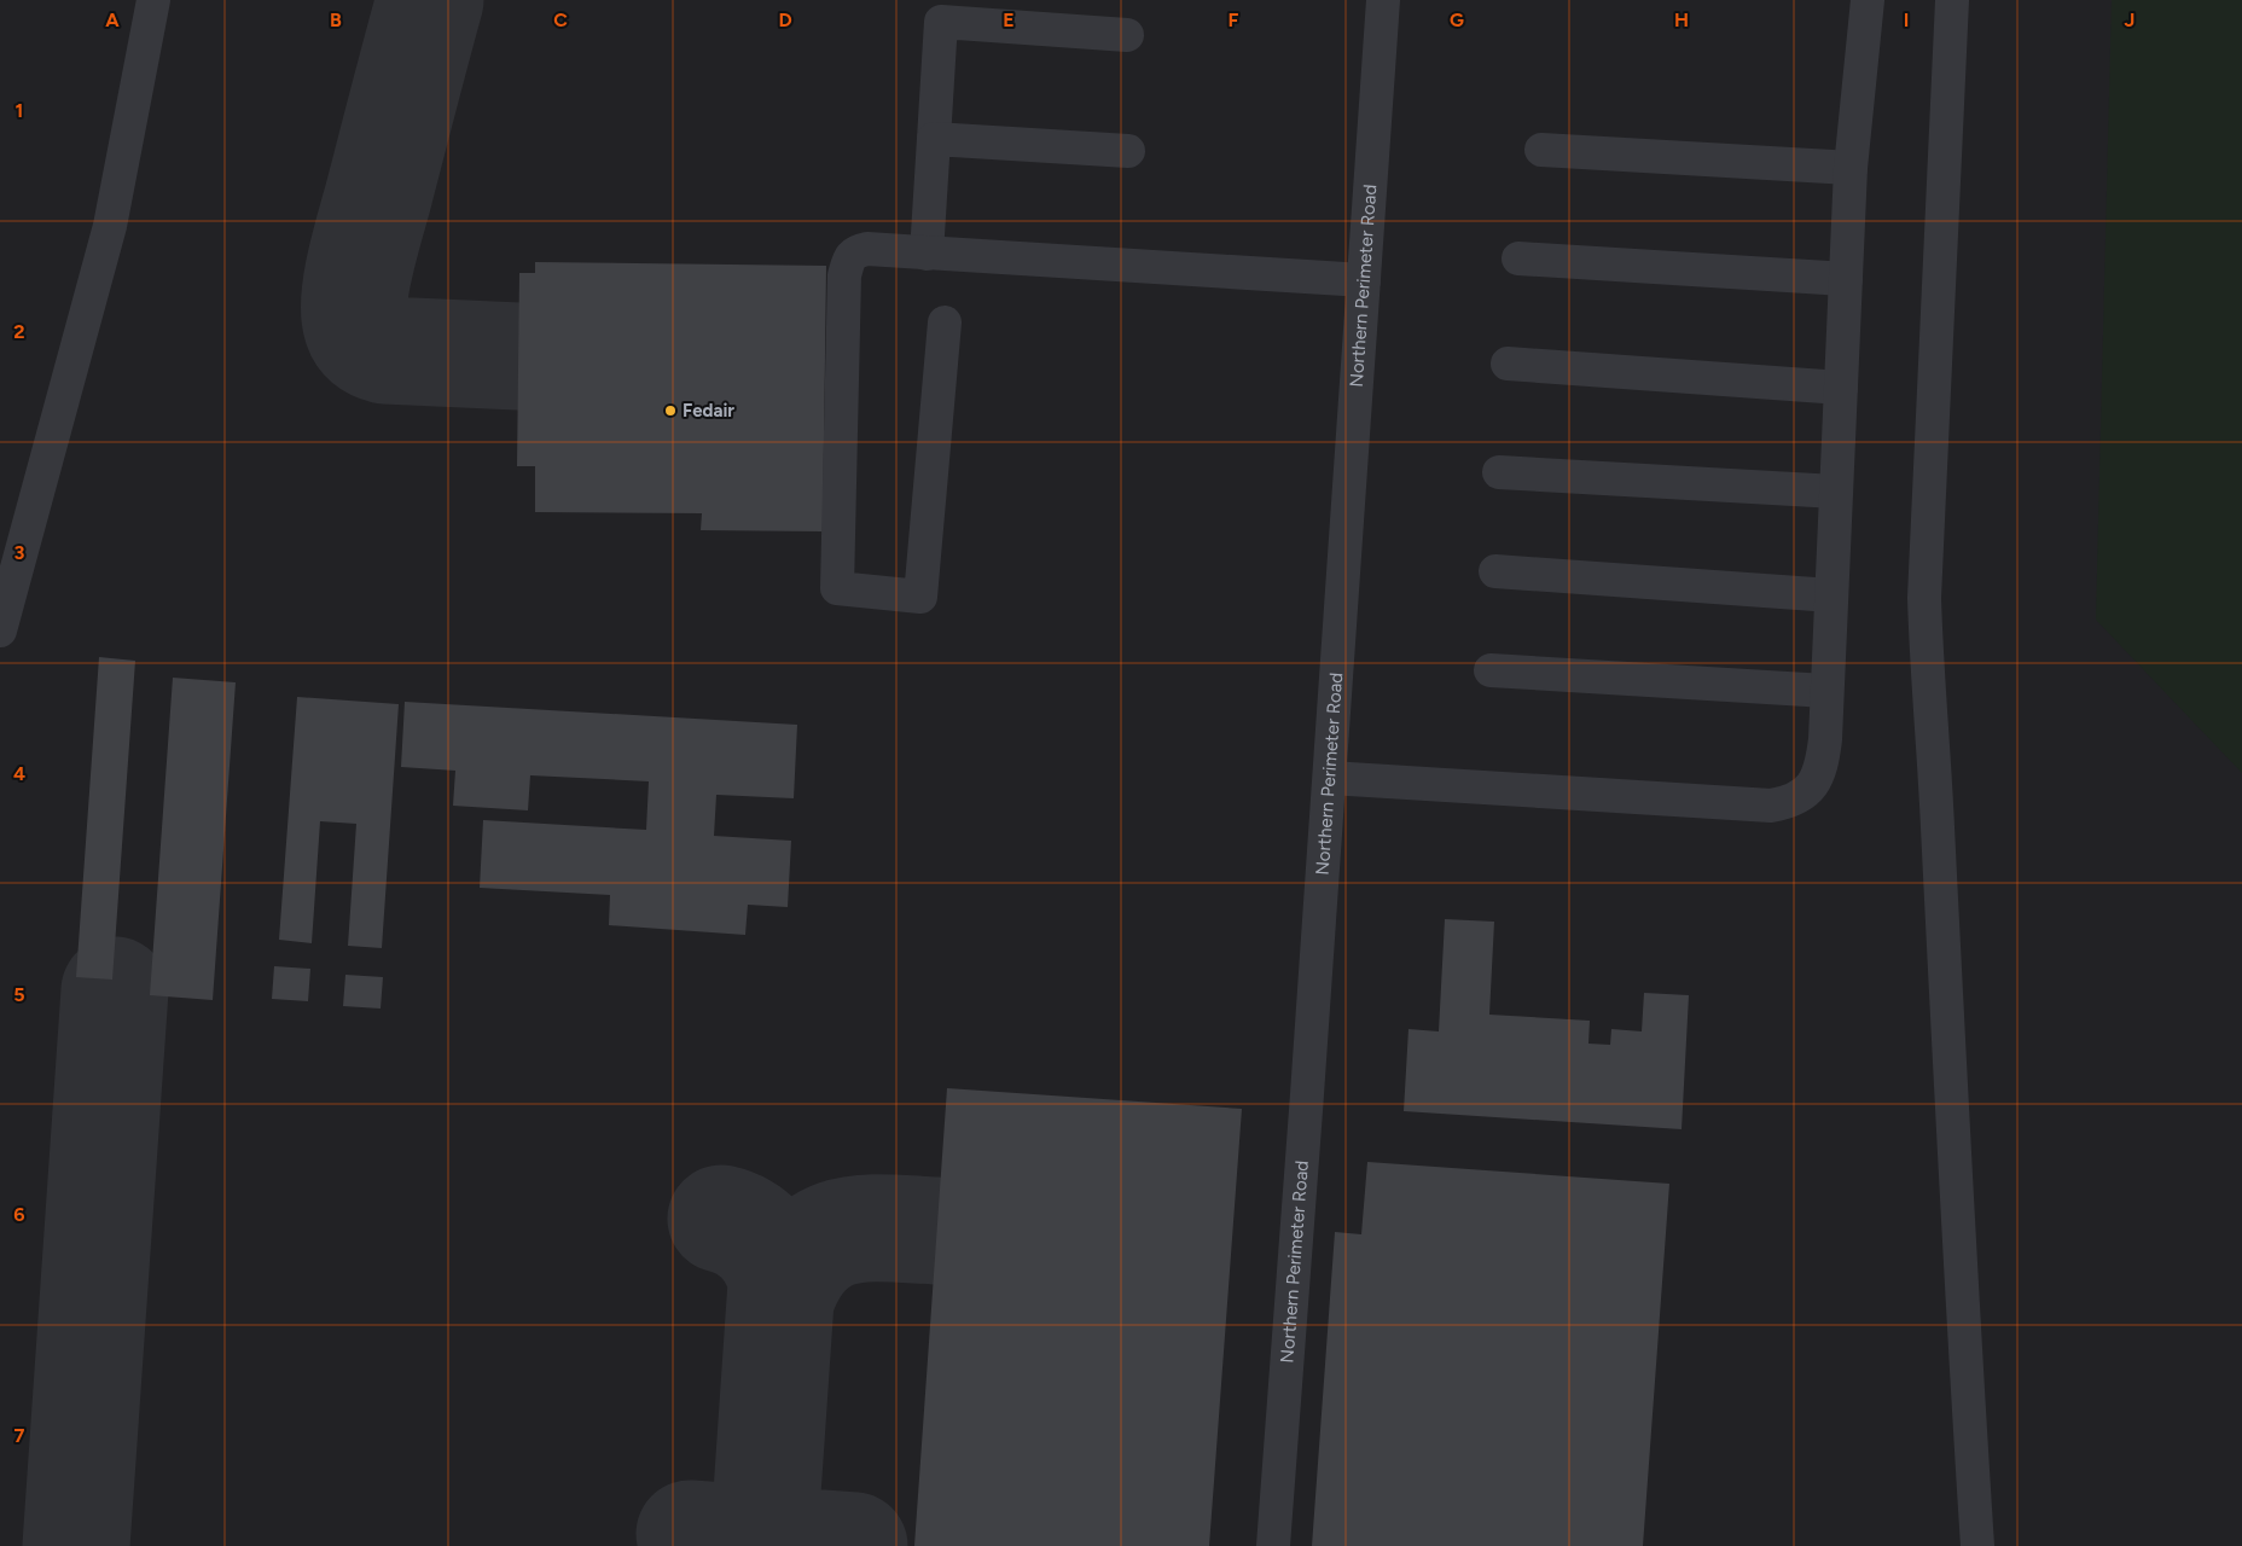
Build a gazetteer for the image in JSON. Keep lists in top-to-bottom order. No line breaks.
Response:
{"streets":{"lane":["Northern Perimeter Road"]},"places":["Fedair"],"grid":{"columns":["A","B","C","D","E","F","G","H","I","J"],"rows":["1","2","3","4","5","6","7"]}}
